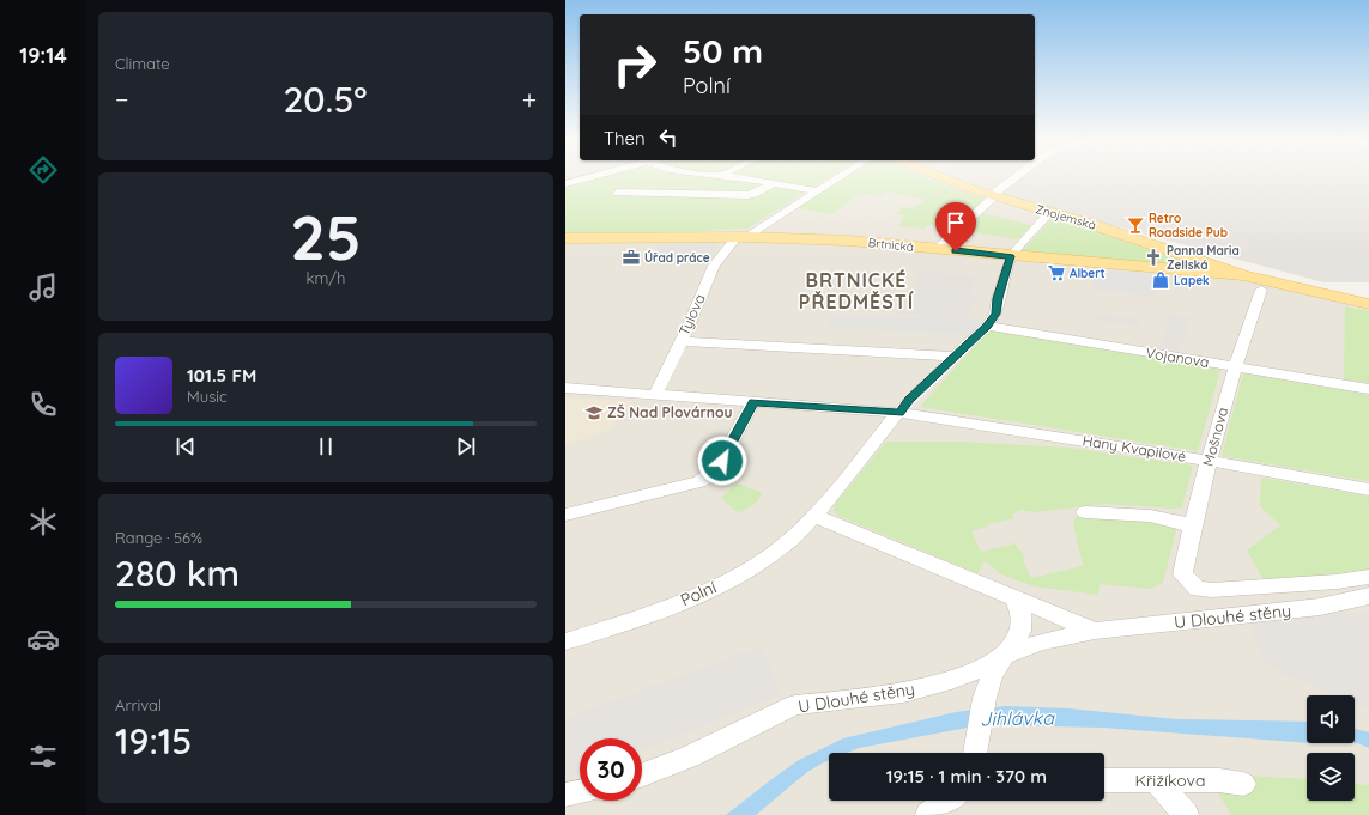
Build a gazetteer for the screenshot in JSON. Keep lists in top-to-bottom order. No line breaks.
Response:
{"streets":{"main road":["Znojemská","Brtnická"],"street":["Tylova","Vojanova","Mošnova","Hany Kvapilové","Polní","U Dlouhé stěny","Křižíkova"]},"crossings":[["Znojemská","Brtnická"],["Brtnická","Tylova"],["Brtnická","Polní"],["Vojanova","Mošnova"],["Vojanova","Polní"],["Mošnova","Hany Kvapilové"],["Mošnova","U Dlouhé stěny"],["Hany Kvapilové","Polní"]],"districts":["BRTNICKÉ PŘEDMĚSTÍ"],"water":["Jihlávka"],"places":{"bar":["Retro Roadside Pub"],"office":["Úřad práce"],"church":["Panna Maria Zellská"],"supermarket":["Albert"],"shop":["Lapek"],"school or university":["ZŠ Nad Plovárnou"]},"page":{"tabs":"19:14","tile":["Climate",["25","km/h"],["Range · 56%","280 km"],["Arrival","19:15"]],"turn":["50 m","Polní"],"heat":["−","20.5°","+"],"then":"Then","song":["101.5 FM","Music"],"limit":"30","trip":"19:15 · 1 min · 370 m"}}
